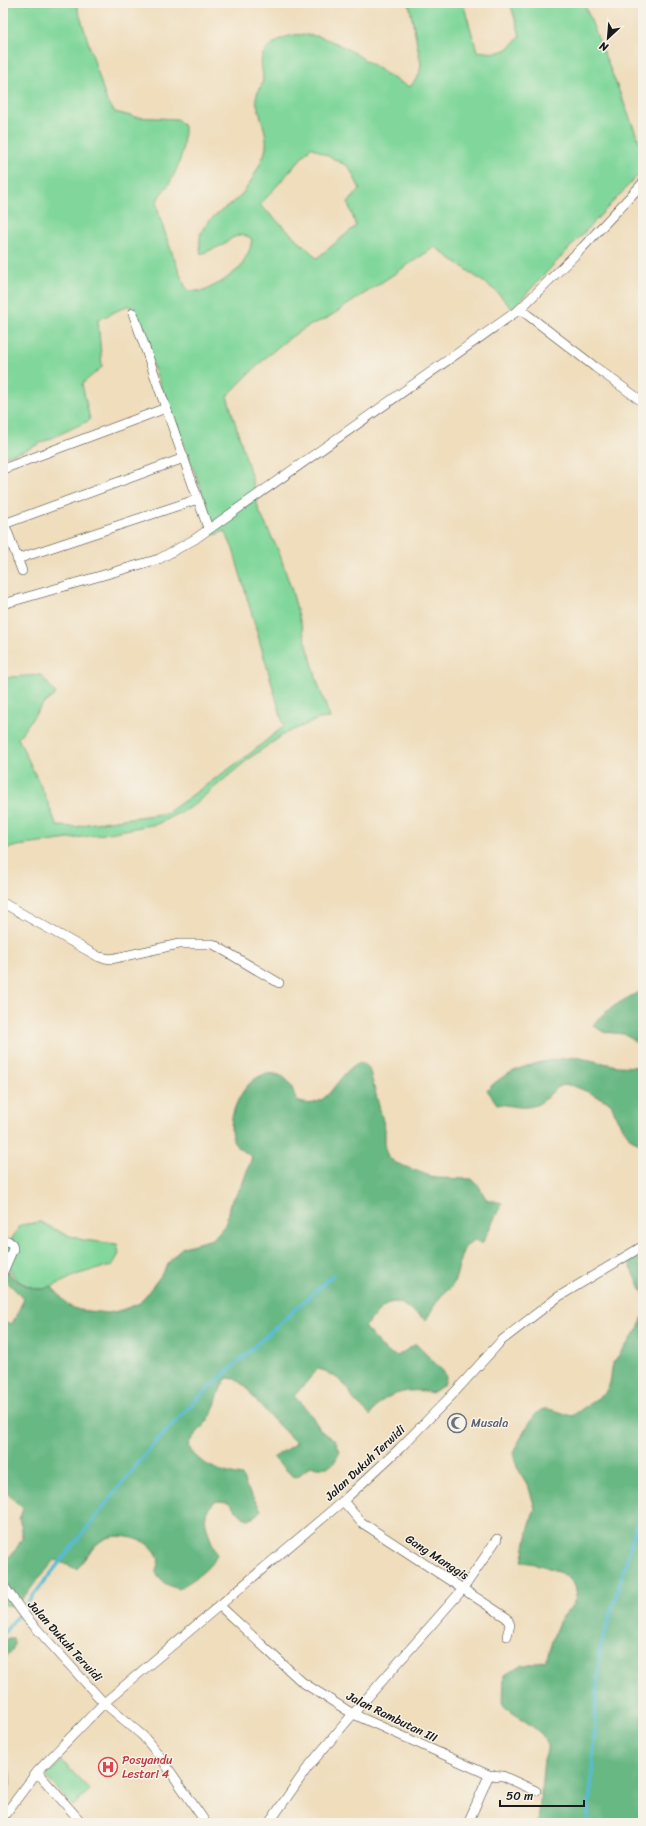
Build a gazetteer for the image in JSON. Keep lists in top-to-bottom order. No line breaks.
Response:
{"streets":{"street":["Jalan Dukuh Terwidi","Gang Manggis","Jalan Rambutan III"]},"crossings":[["Jalan Dukuh Terwidi","Gang Manggis"],["Jalan Dukuh Terwidi","Jalan Rambutan III"]],"places":{"mosque":["Musala"],"hospital":["Posyandu Lestari 4"]},"scale_bar":"50 m","north":"bottom left"}
